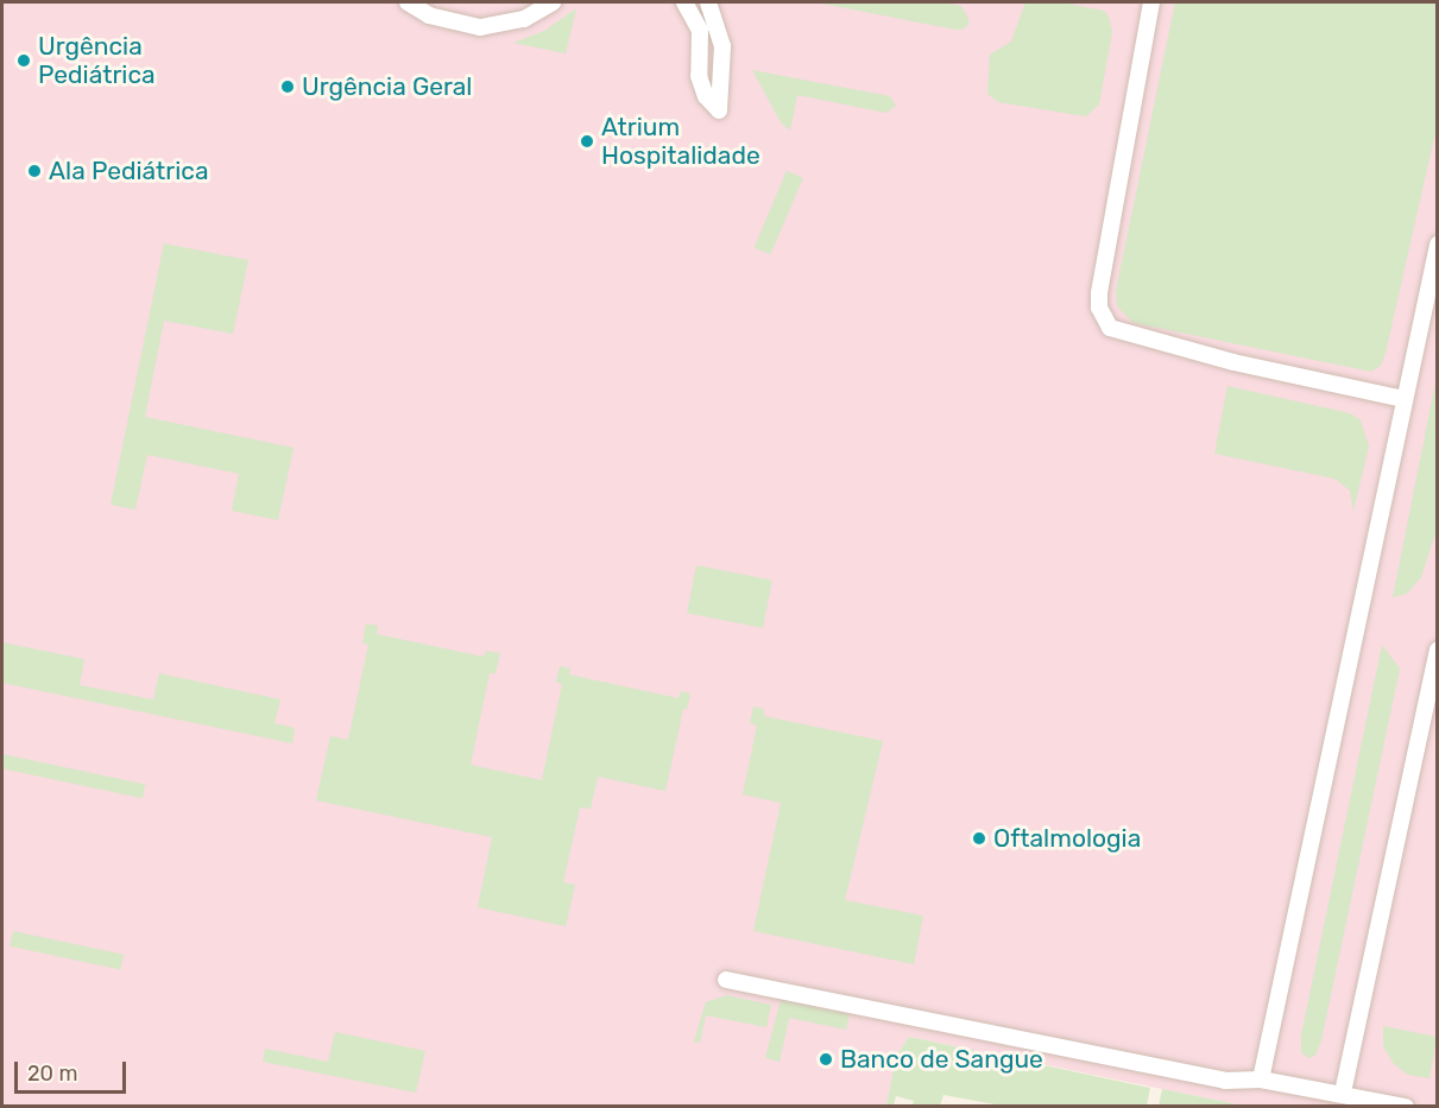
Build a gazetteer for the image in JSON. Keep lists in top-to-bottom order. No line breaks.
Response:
{"places":["Urgência Pediátrica","Urgência Geral","Atrium Hospitalidade","Ala Pediátrica","Oftalmologia","Banco de Sangue"],"scale_bar":"20 m"}
